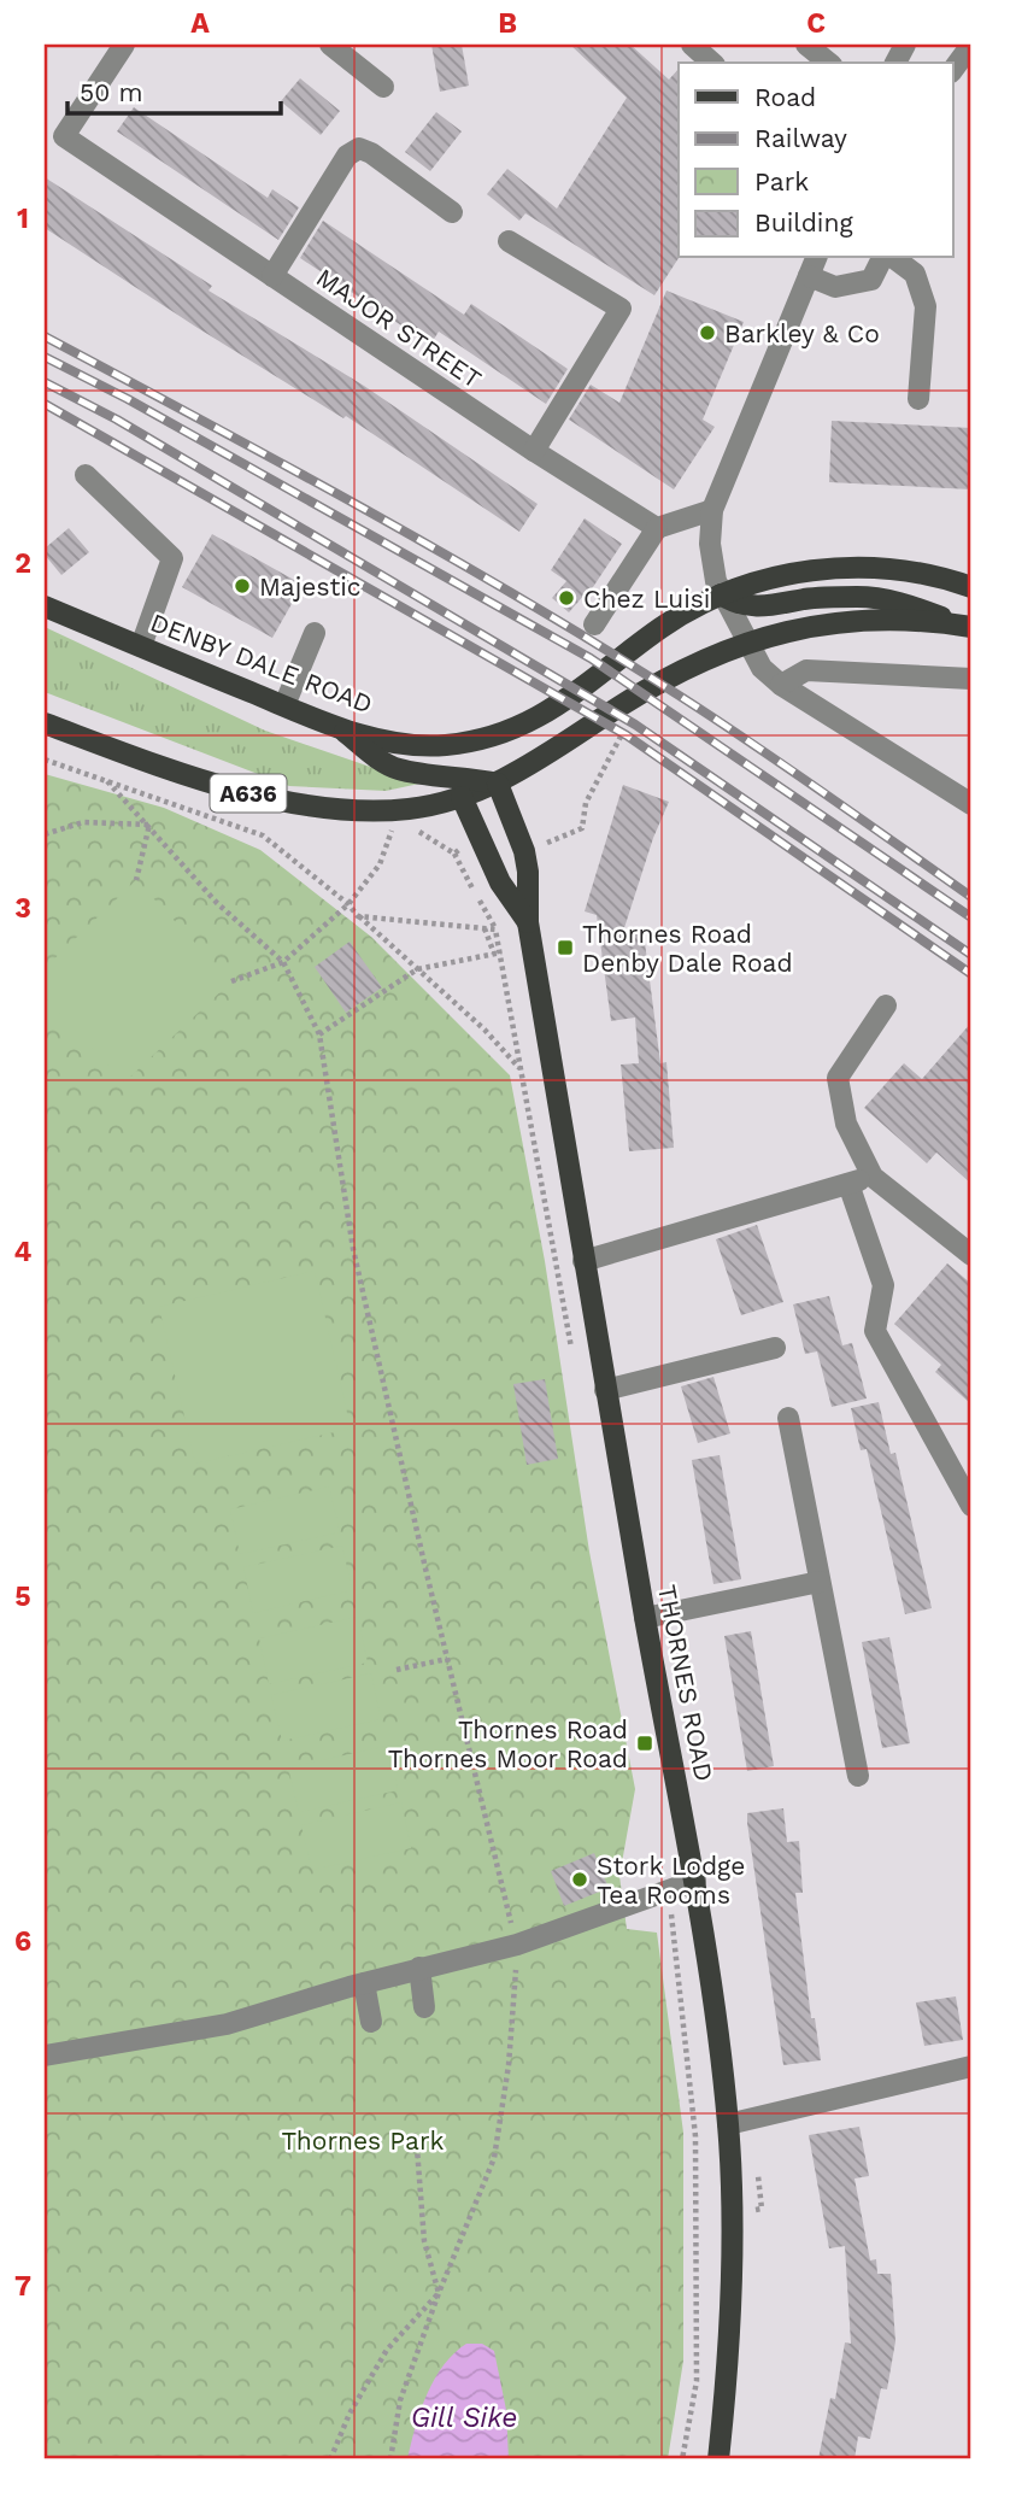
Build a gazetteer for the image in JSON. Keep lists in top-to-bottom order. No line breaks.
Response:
{"streets":{"main road":["DENBY DALE ROAD","A636","THORNES ROAD"],"street":["MAJOR STREET"]},"crossings":[["DENBY DALE ROAD","A636"],["A636","THORNES ROAD"]],"water":["Gill Sike"],"parks":["Thornes Park"],"places":{"other":["Barkley & Co","Majestic","Chez Luisi","Stork Lodge Tea Rooms"],"transit":["Thornes Road Denby Dale Road","Thornes Road Thornes Moor Road"]},"legend":["Road","Railway","Park","Building"],"scale_bar":"50 m","grid":{"columns":["A","B","C"],"rows":["1","2","3","4","5","6","7"]}}
